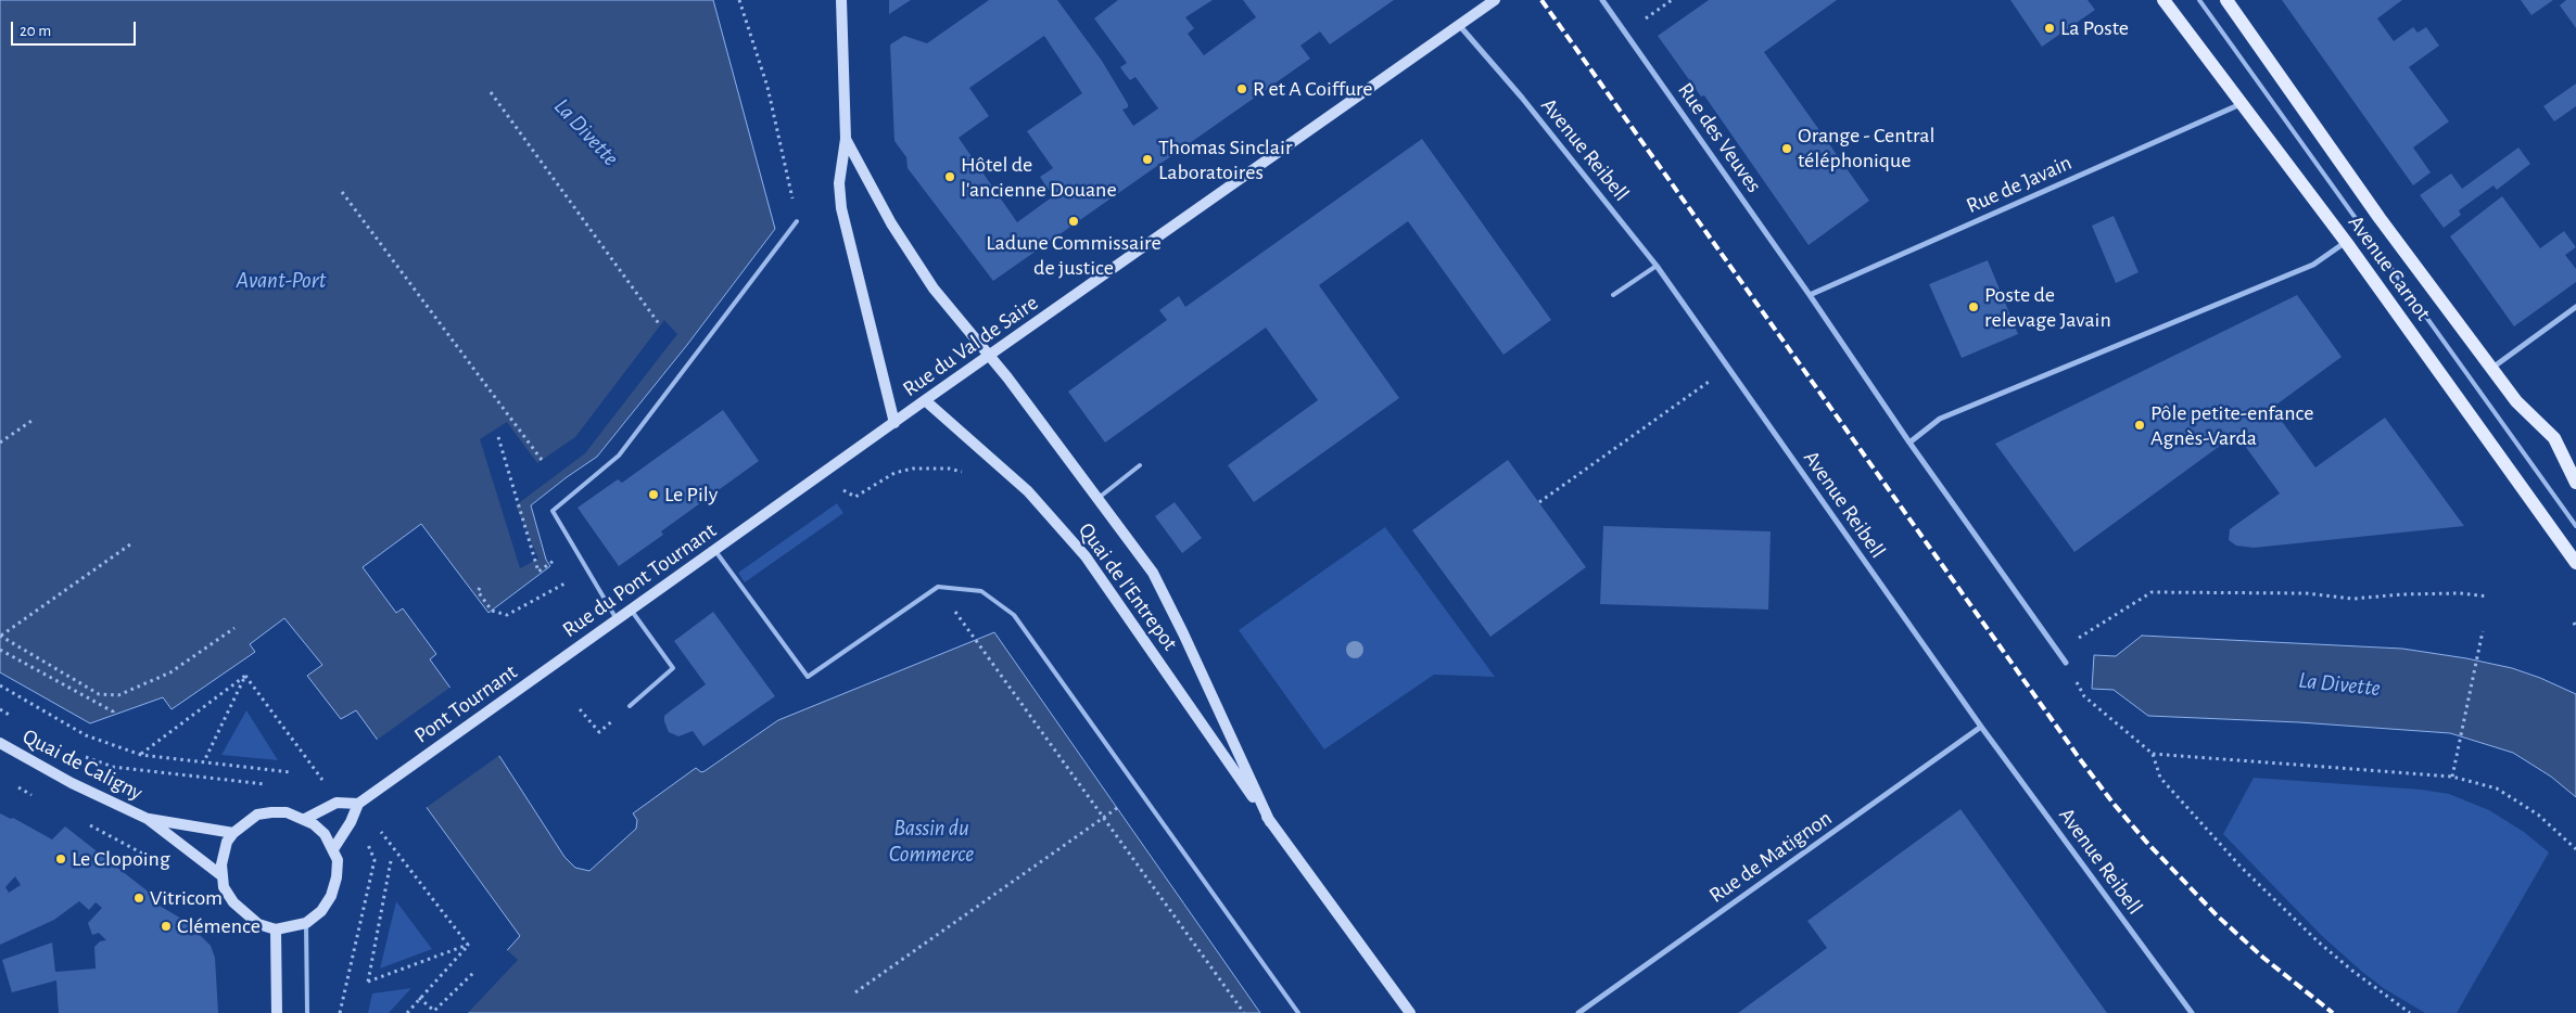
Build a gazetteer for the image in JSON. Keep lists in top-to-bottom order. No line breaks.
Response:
{"streets":{"main road":["Avenue Carnot","Rue du Val de Saire","Rue du Pont Tournant","Quai de l'Entrepot","Pont Tournant","Quai de Caligny"],"street":["Rue des Veuves","Avenue Reibell","Rue de Javain","Rue de Matignon"]},"crossings":[["Rue des Veuves","Rue de Javain"],["Avenue Reibell","Rue du Val de Saire"],["Avenue Reibell","Rue de Matignon"],["Rue de Javain","Avenue Carnot"],["Rue du Val de Saire","Rue du Pont Tournant"],["Rue du Val de Saire","Quai de l'Entrepot"],["Rue du Pont Tournant","Pont Tournant"]],"water":["La Divette","Avant-Port","Bassin du Commerce"],"places":["La Poste","R et A Coiffure","Orange - Central téléphonique","Thomas Sinclair Laboratoires","Hôtel de l'ancienne Douane","Ladune Commissaire de justice","Poste de relevage Javain","Pôle petite-enfance Agnès-Varda","Le Pily","Le Clopoing","Vitricom","Clémence"],"scale_bar":"20 m"}
